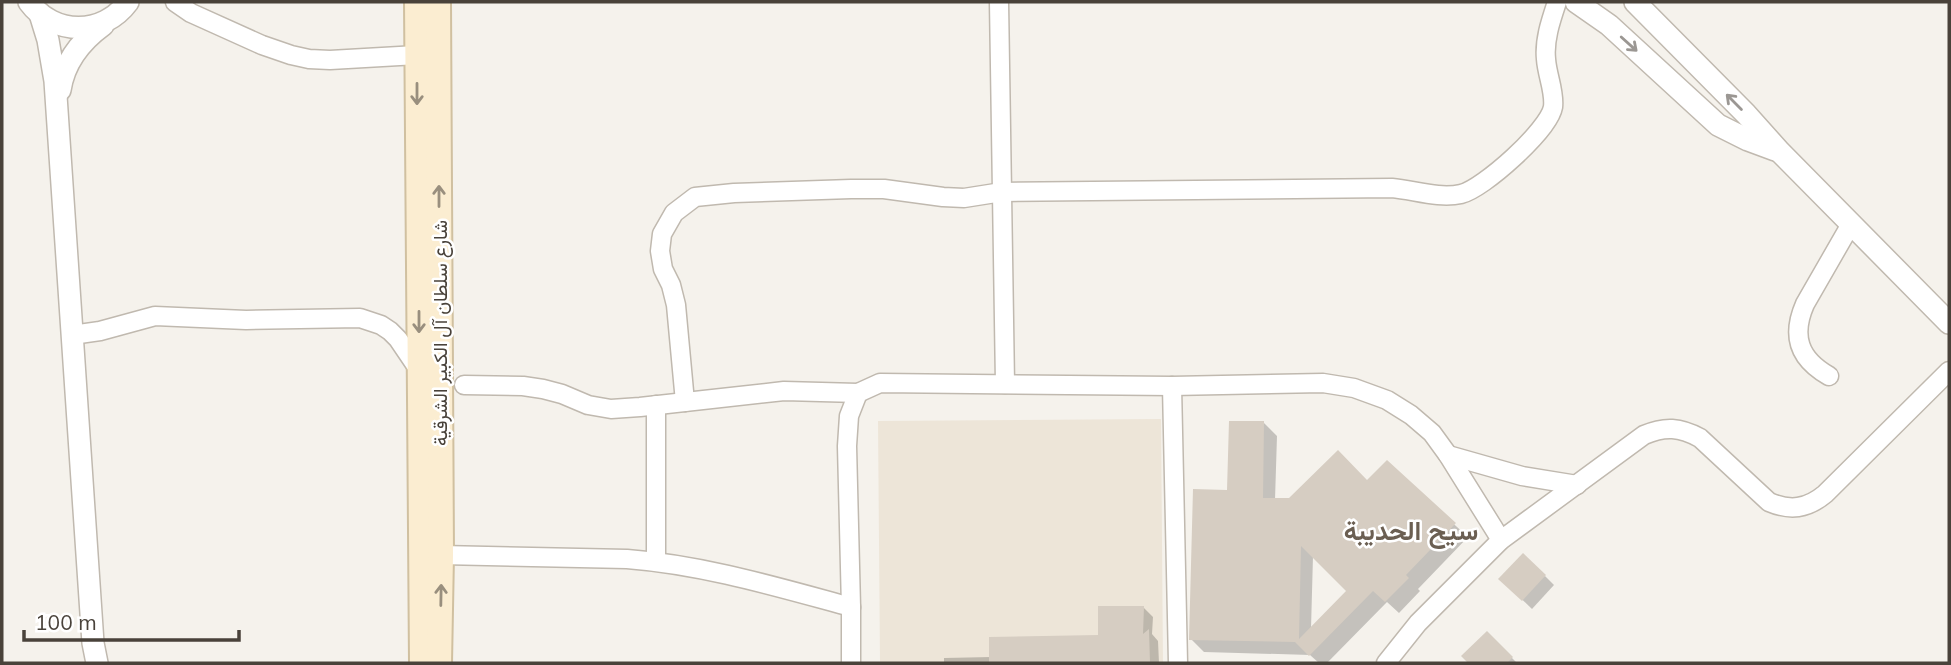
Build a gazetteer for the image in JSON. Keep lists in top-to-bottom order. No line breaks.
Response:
{"streets":{"main road":["شارع سلطان آل الكبير الشرقية"]},"districts":["سيح الحديبة"],"scale_bar":"100 m"}
